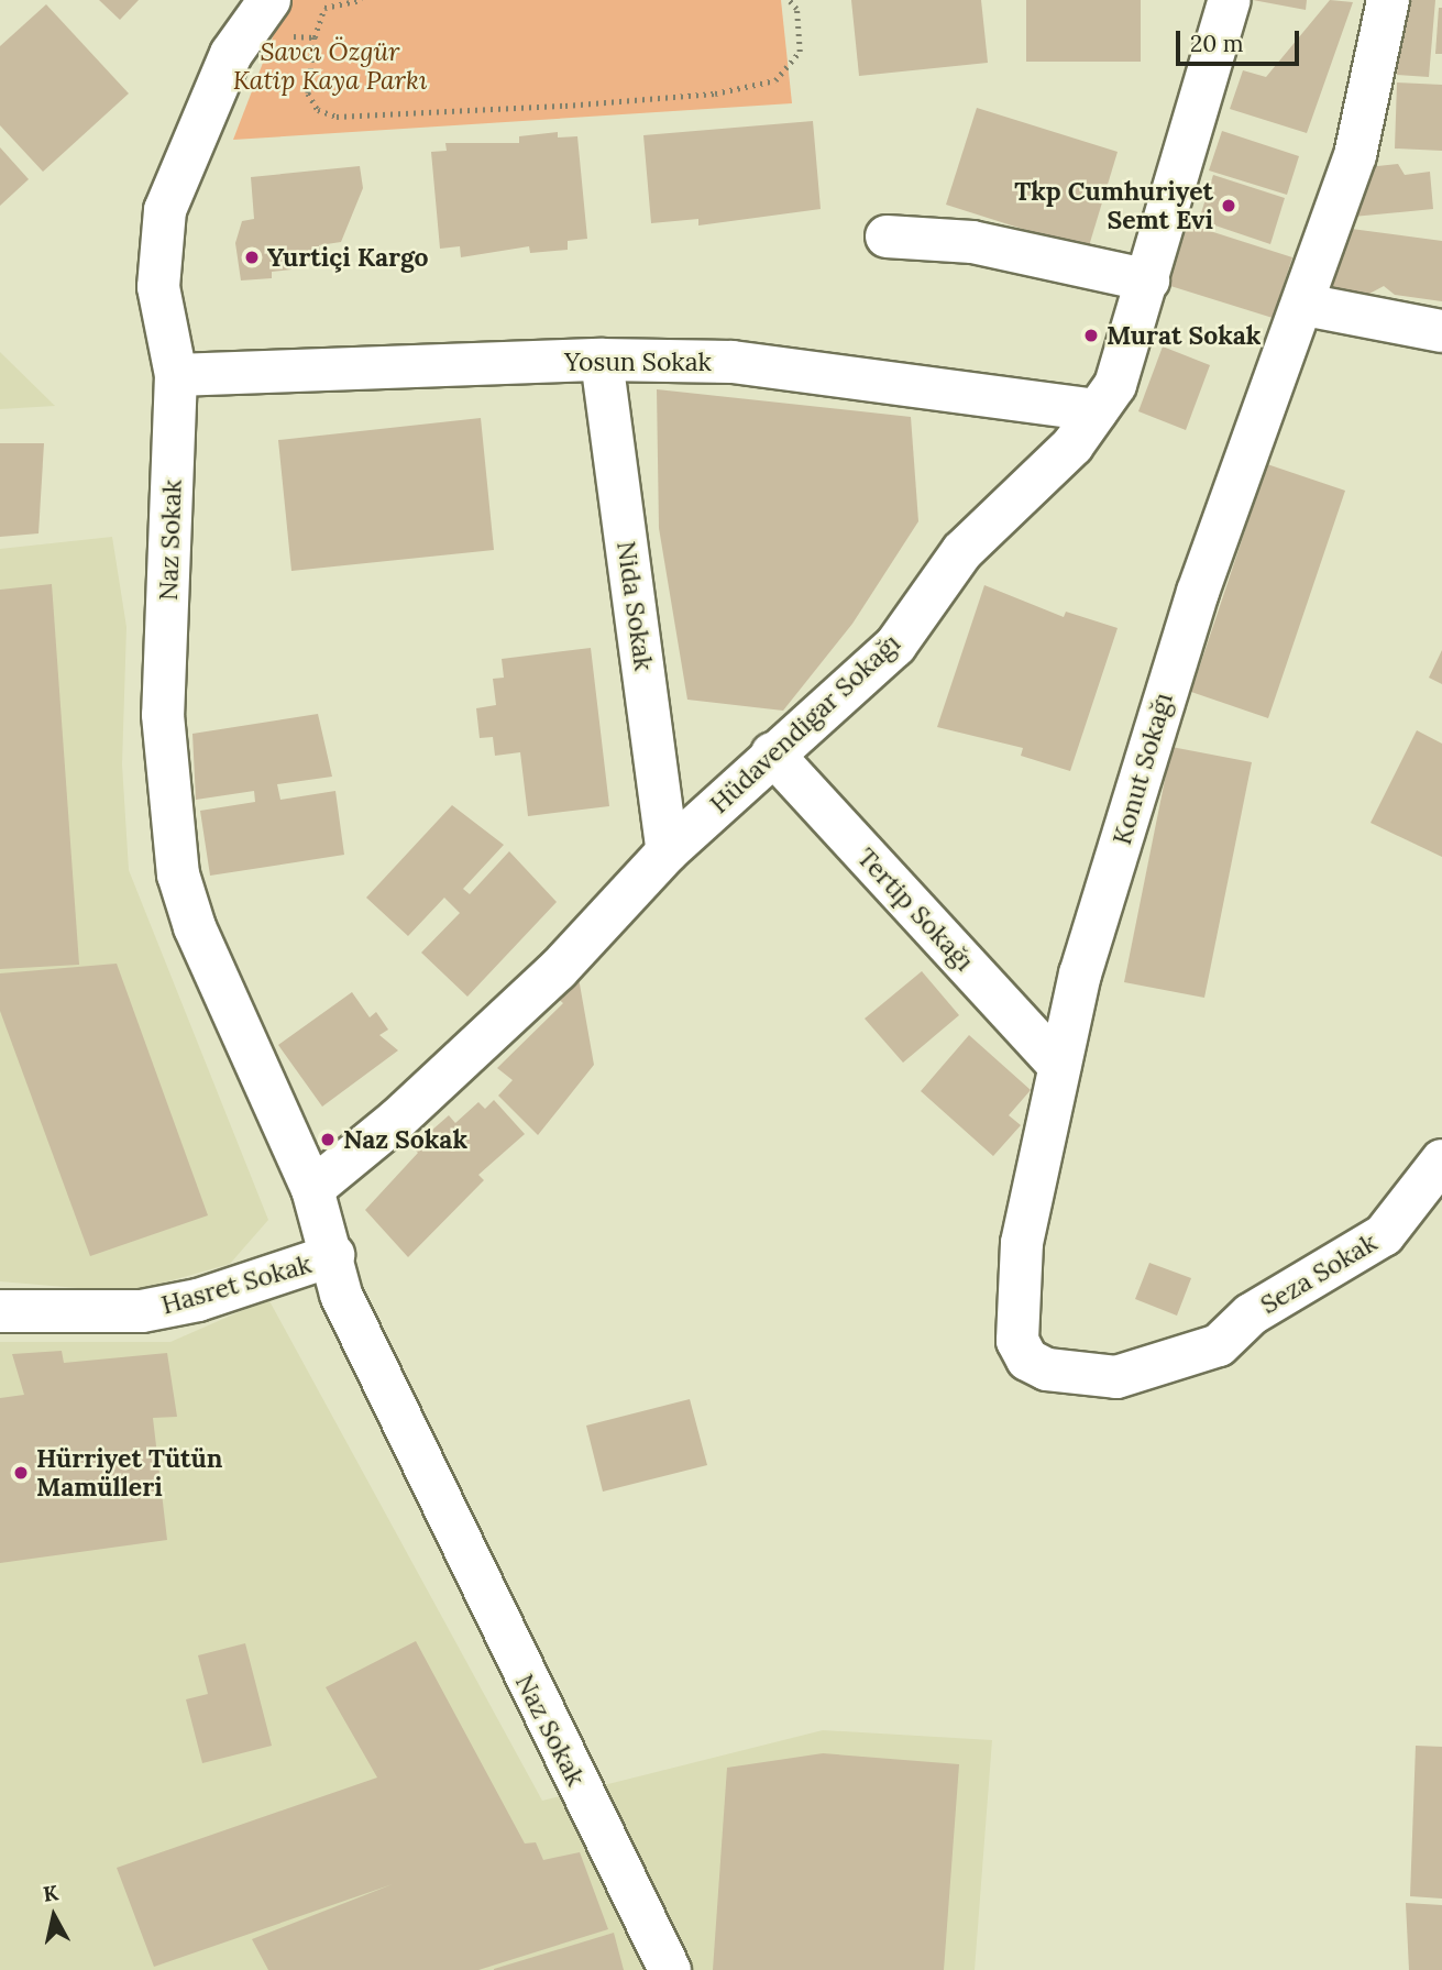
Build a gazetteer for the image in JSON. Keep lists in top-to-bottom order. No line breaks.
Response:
{"streets":{"street":["Yosun Sokak","Naz Sokak","Nida Sokak","Hüdavendigar Sokağı","Konut Sokağı","Tertip Sokağı","Seza Sokak","Hasret Sokak"]},"crossings":[["Yosun Sokak","Naz Sokak"],["Yosun Sokak","Nida Sokak"],["Yosun Sokak","Hüdavendigar Sokağı"],["Naz Sokak","Hüdavendigar Sokağı"],["Naz Sokak","Hasret Sokak"],["Nida Sokak","Hüdavendigar Sokağı"],["Hüdavendigar Sokağı","Tertip Sokağı"],["Konut Sokağı","Tertip Sokağı"],["Konut Sokağı","Seza Sokak"]],"parks":["Savcı Özgür Katip Kaya Parkı"],"places":["Tkp Cumhuriyet Semt Evi","Yurtiçi Kargo","Murat Sokak","Naz Sokak","Hürriyet Tütün Mamülleri"],"scale_bar":"20 m","north":"top"}
